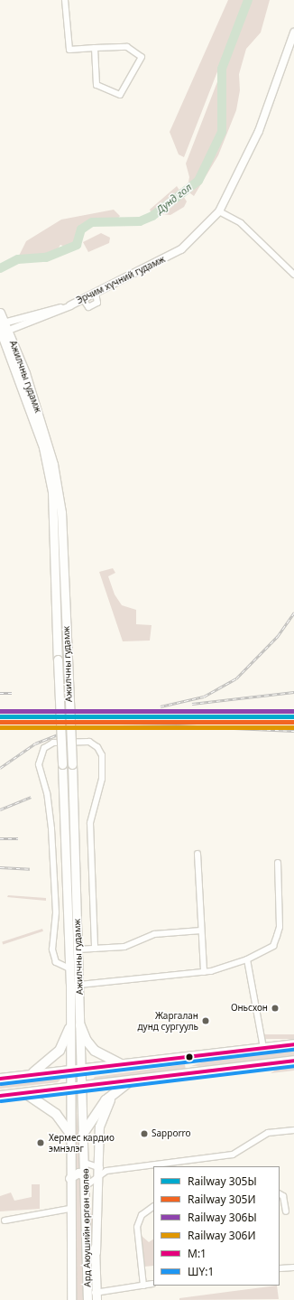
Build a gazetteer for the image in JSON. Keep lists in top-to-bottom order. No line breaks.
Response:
{"streets":{"main road":["Эрчим хүчний гудамж","Ажилчны гудамж","Ард Аюушийн өргөн чөлөө"]},"crossings":[["Эрчим хүчний гудамж","Ажилчны гудамж"],["Ажилчны гудамж","Ард Аюушийн өргөн чөлөө"]],"water":["Дунд гол"],"places":["Оньсхон","Жаргалан дунд сургууль","Sapporro","Хермес кардио эмнэлэг"],"lines":["rail line 306Ы","rail line 305Ы","rail line 305И","rail line 306И","transit line М:1","transit line ШҮ:1"],"legend":["Railway 305Ы","Railway 305И","Railway 306Ы","Railway 306И","М:1","ШҮ:1"]}
